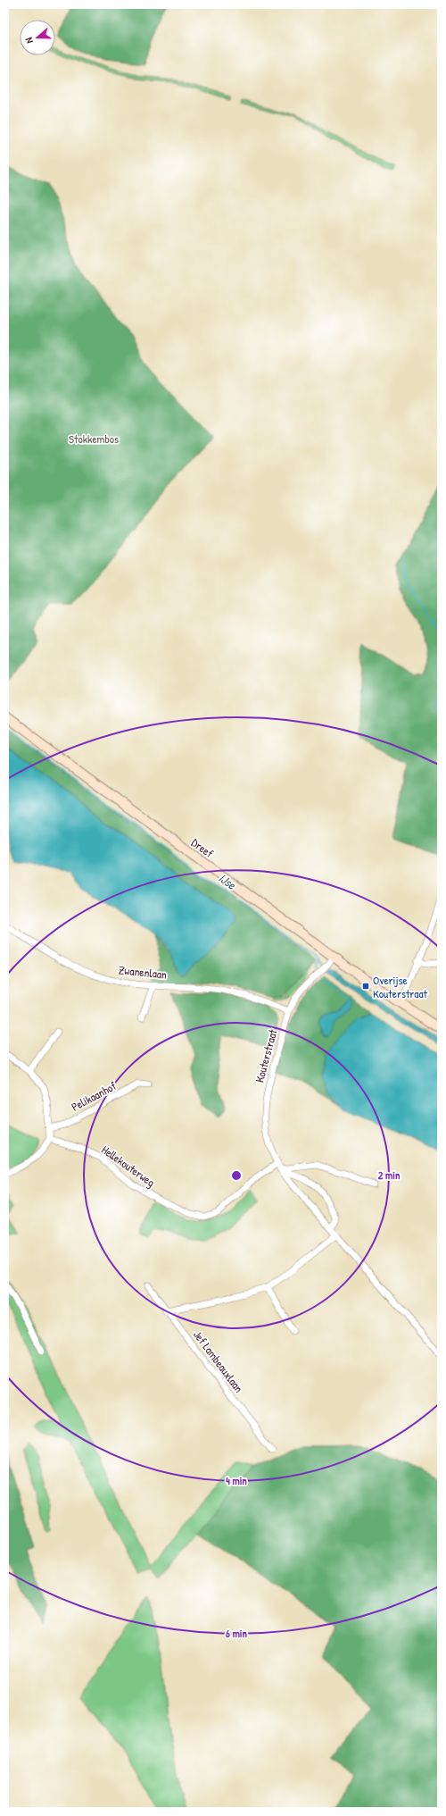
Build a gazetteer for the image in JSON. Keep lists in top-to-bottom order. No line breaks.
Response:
{"streets":{"main road":["Dreef"],"street":["Zwanenlaan","Kouterstraat","Pelikaanhof","Hellekouterweg","Jef Lambeauxlaan"]},"crossings":[["Dreef","Kouterstraat"],["Zwanenlaan","Kouterstraat"],["Kouterstraat","Hellekouterweg"]],"water":["IJse"],"parks":["Stokkembos"],"places":{"transit":["Overijse Kouterstraat"]},"north":"left","rings":["2 min","4 min","6 min"]}
